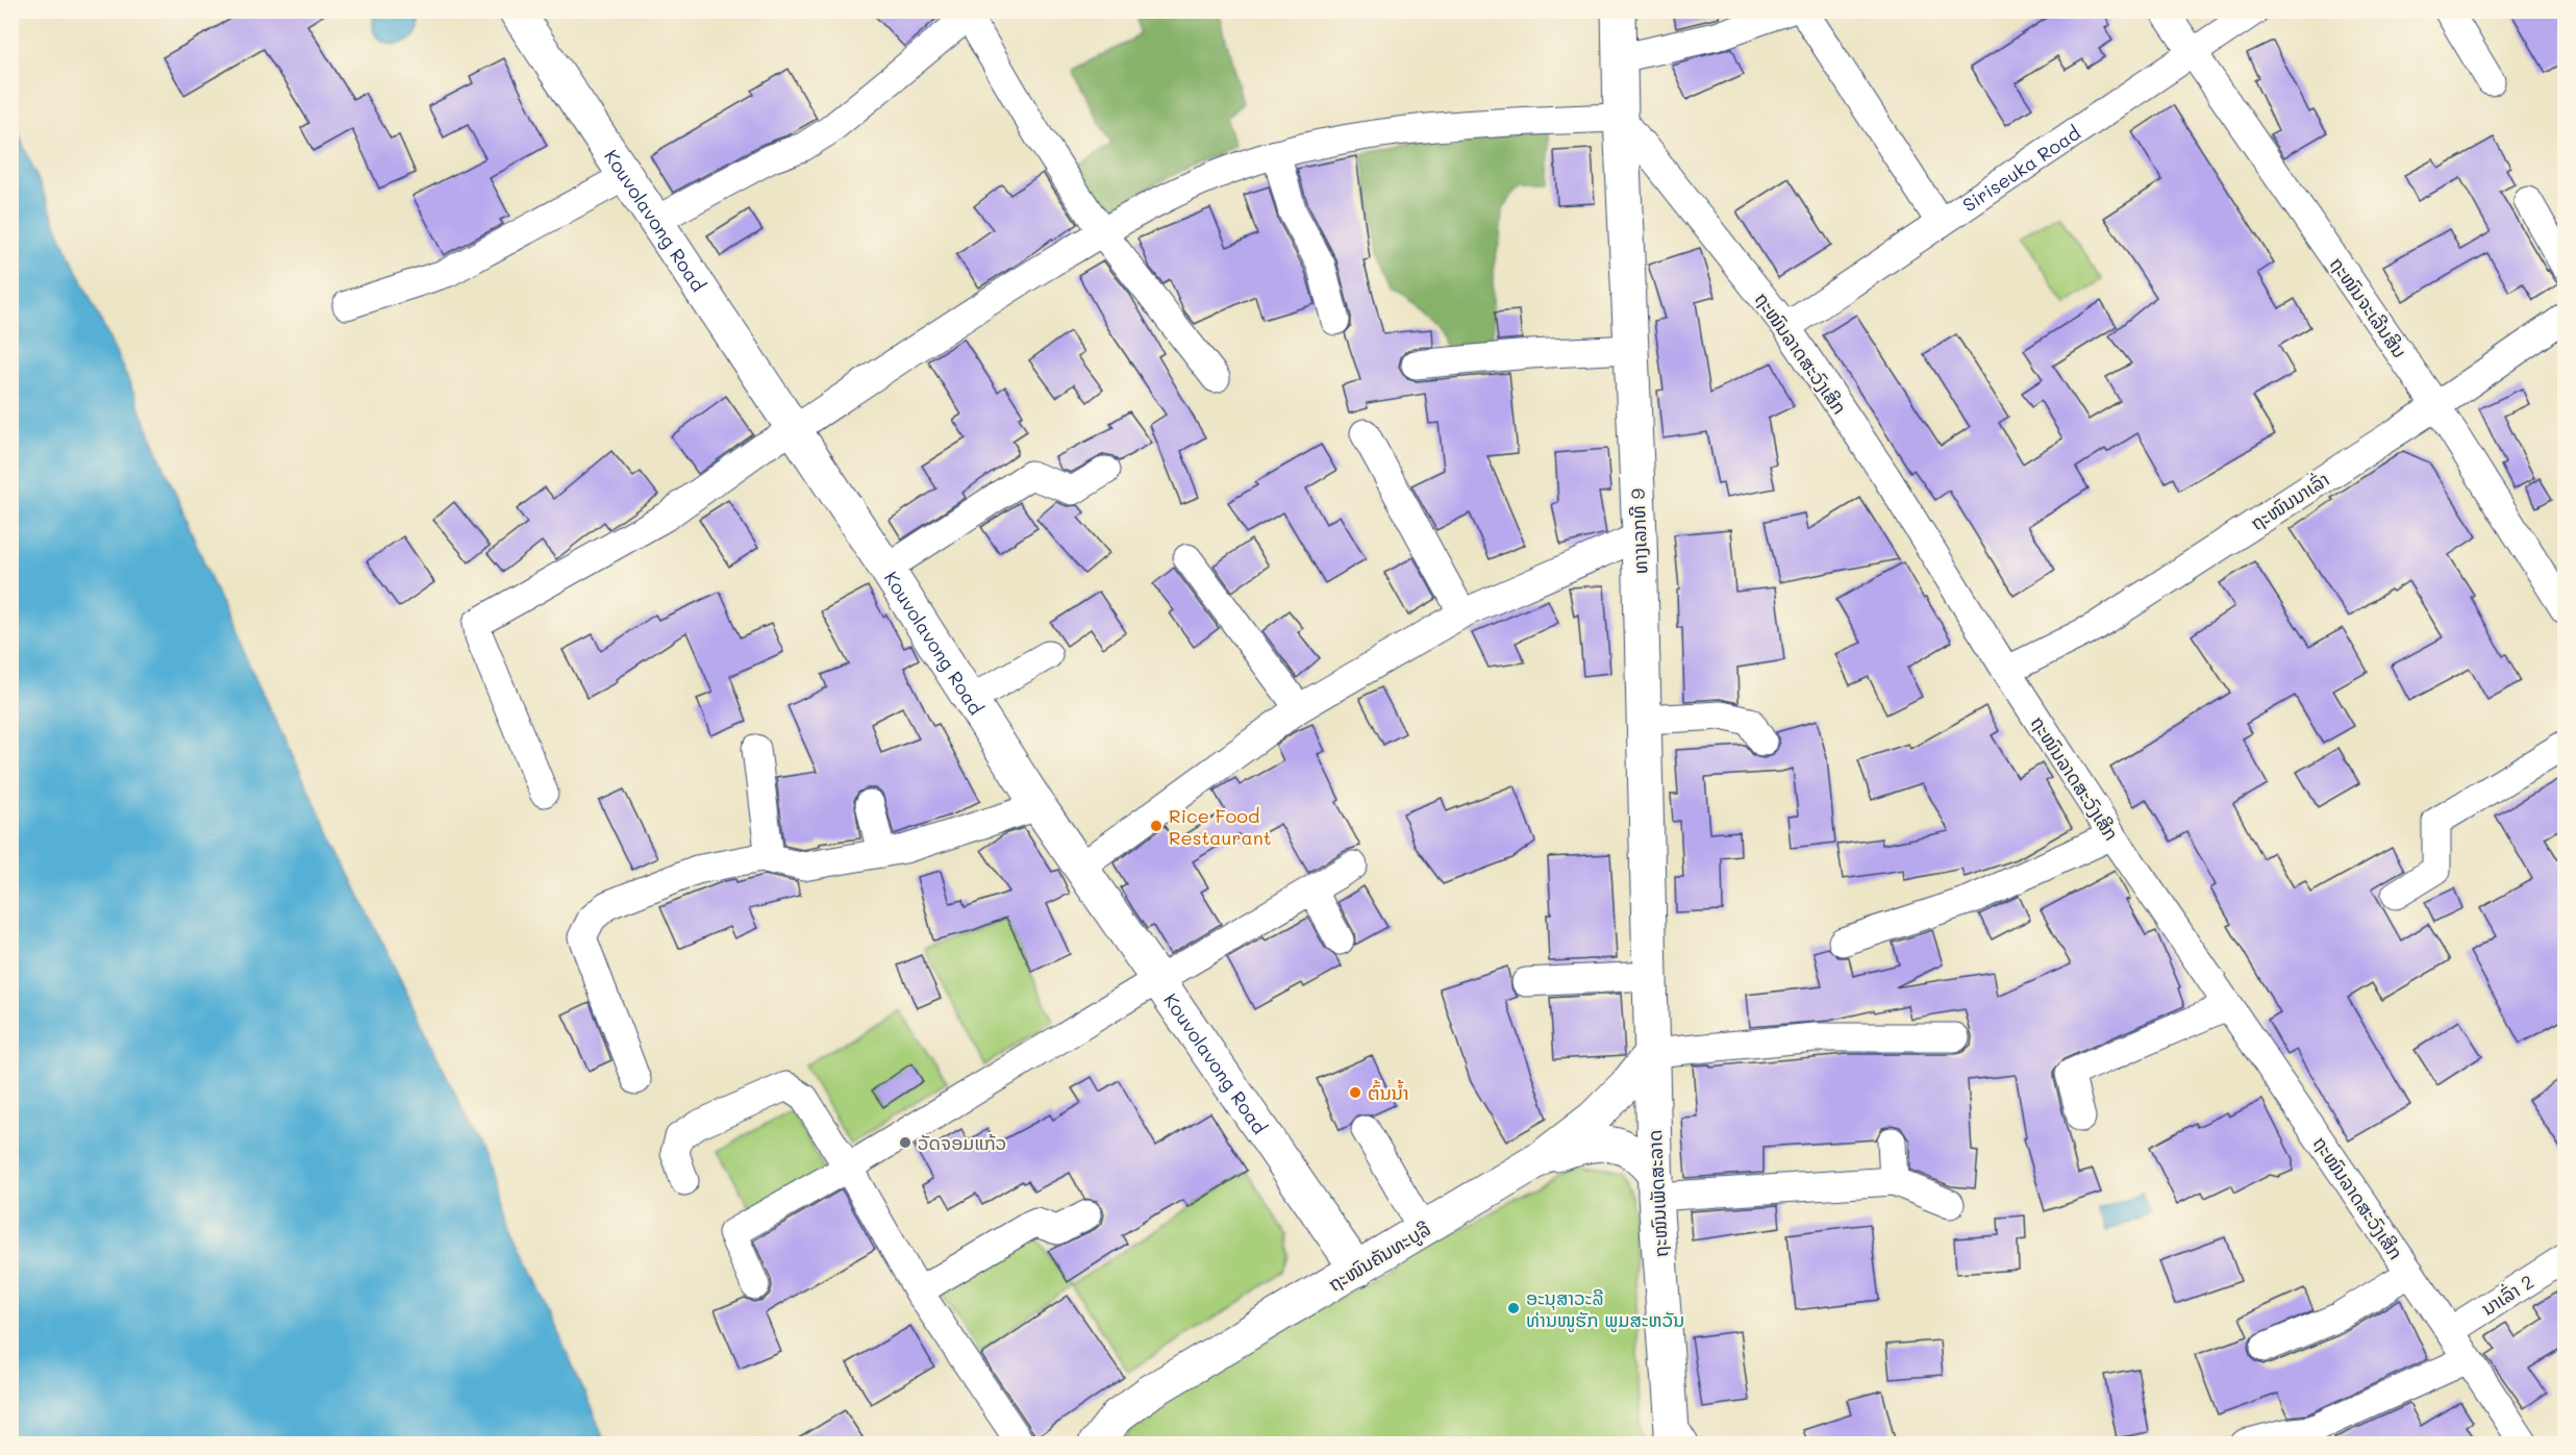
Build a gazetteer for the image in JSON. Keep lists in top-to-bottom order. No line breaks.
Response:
{"streets":{"main road":["Kouvolavong Road","ທາງເລກທີ 9","ຖະໜົນເພັດສະລາດ","ຖະໜົນຄັນທະບູລີ"],"street":["Siriseuka Road","ຖະໜົນຈະເລີນສິນ","ຖະໜົນລາດສະວົງເສິກ","ຖະໜົນນາເລົ່າ","ນາເລົ່າ 2"]},"crossings":[["Siriseuka Road","ຖະໜົນຈະເລີນສິນ"],["Siriseuka Road","ຖະໜົນລາດສະວົງເສິກ"],["Kouvolavong Road","ຖະໜົນຄັນທະບູລີ"],["ຖະໜົນຈະເລີນສິນ","ຖະໜົນນາເລົ່າ"],["ຖະໜົນລາດສະວົງເສິກ","ຖະໜົນນາເລົ່າ"],["ຖະໜົນລາດສະວົງເສິກ","ທາງເລກທີ 9"],["ຖະໜົນລາດສະວົງເສິກ","ນາເລົ່າ 2"],["ທາງເລກທີ 9","ຖະໜົນເພັດສະລາດ"],["ທາງເລກທີ 9","ຖະໜົນຄັນທະບູລີ"],["ຖະໜົນເພັດສະລາດ","ຖະໜົນຄັນທະບູລີ"]],"places":["Rice Food Restaurant","ຕົ້ນນໍ້າ","ວັດຈອມແກ້ວ","ອະນຸສາວະລີ ທ່ານໜູຮັກ ພູມສະຫວັນ"]}
